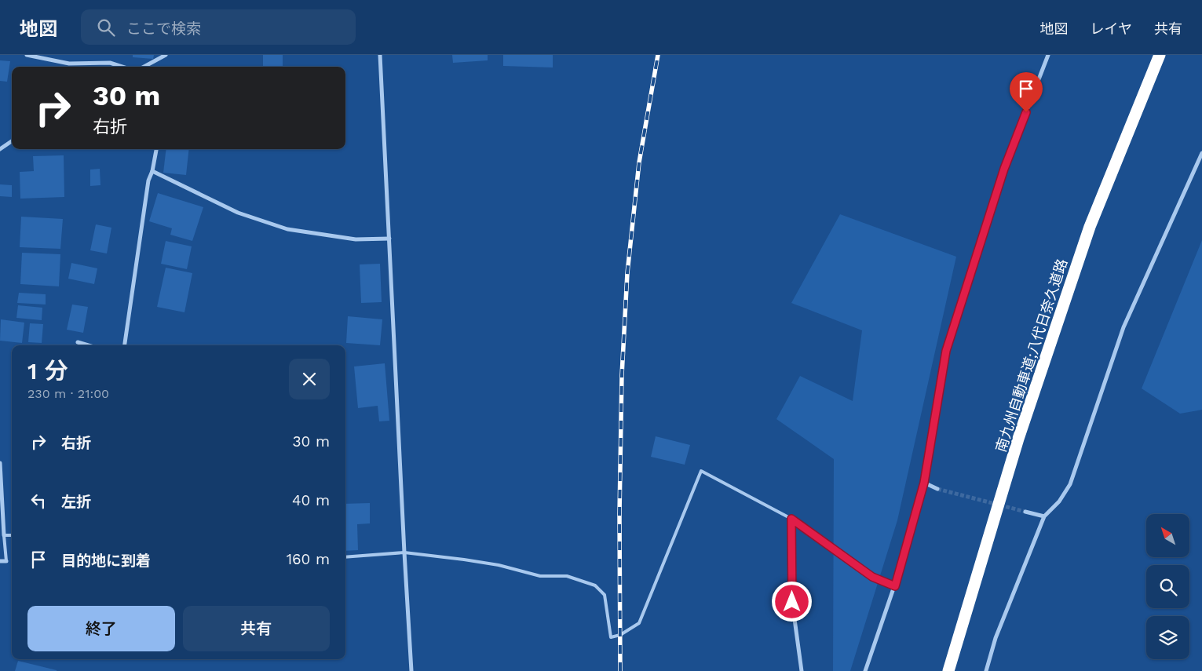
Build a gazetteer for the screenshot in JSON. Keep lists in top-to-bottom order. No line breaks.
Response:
{"streets":{"highway":["南九州自動車道;八代日奈久道路"]},"north":"top left","page":{"header":"地図","search":"ここで検索","nav":["地図","レイヤ","共有"],"turn":["30 m","右折"],"heading":["1 分","230 m · 21:00"],"list":[{"name":"右折","value":"30 m"},{"name":"左折","value":"40 m"},{"name":"目的地に到着","value":"160 m"}],"buttons":["終了","共有"]}}
